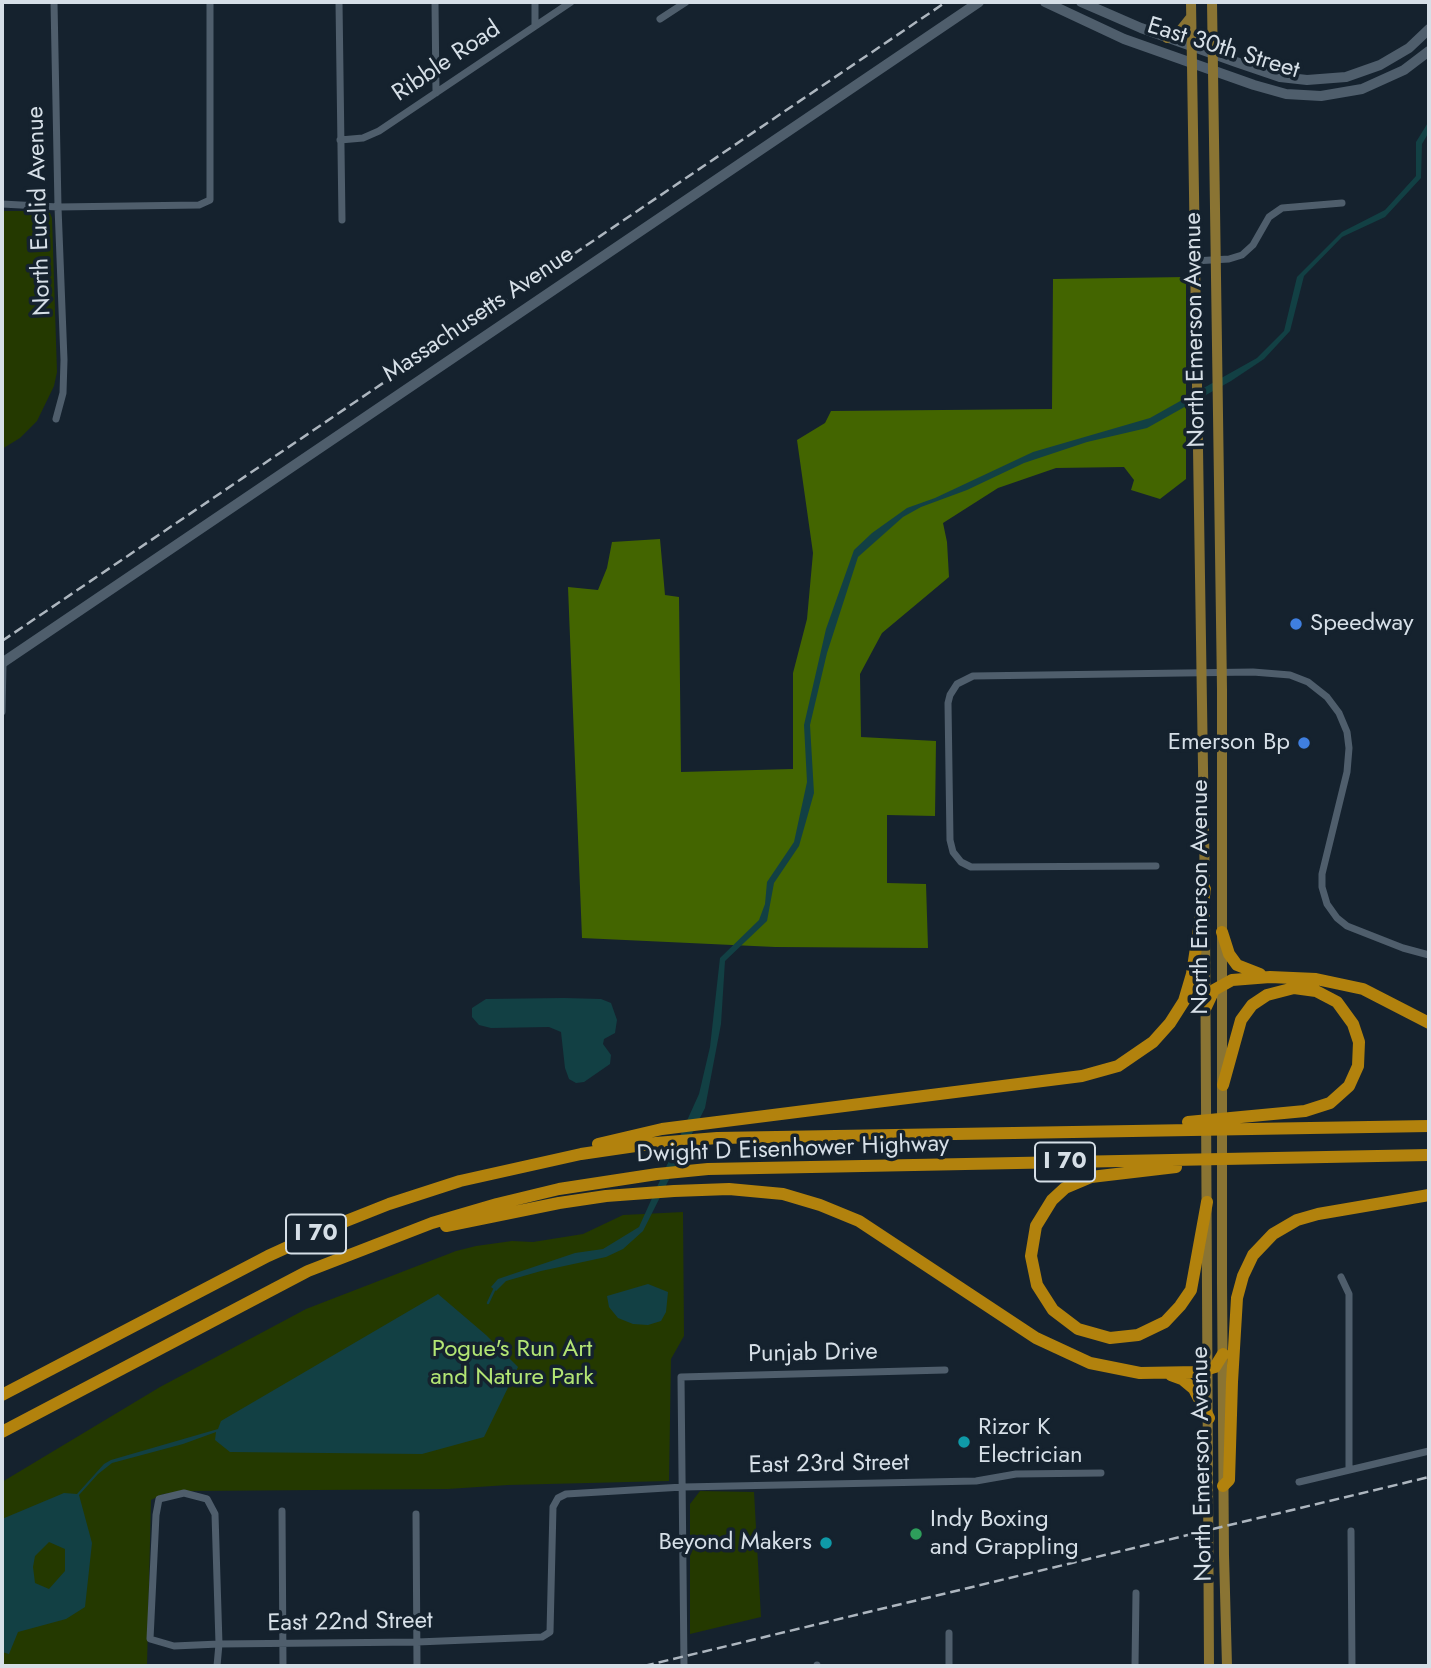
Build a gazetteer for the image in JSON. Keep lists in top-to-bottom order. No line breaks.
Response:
{"streets":{"highway":["Dwight D Eisenhower Highway","I 70"],"main road":["East 30th Street","Massachusetts Avenue","North Emerson Avenue"],"street":["Ribble Road","North Euclid Avenue","Punjab Drive","East 23rd Street","East 22nd Street"]},"crossings":[["East 30th Street","North Emerson Avenue"],["Punjab Drive","East 23rd Street"],["East 23rd Street","East 22nd Street"]],"parks":["Pogue's Run Art and Nature Park"],"places":["Speedway","Emerson Bp","Rizor K Electrician","Indy Boxing and Grappling","Beyond Makers"]}
